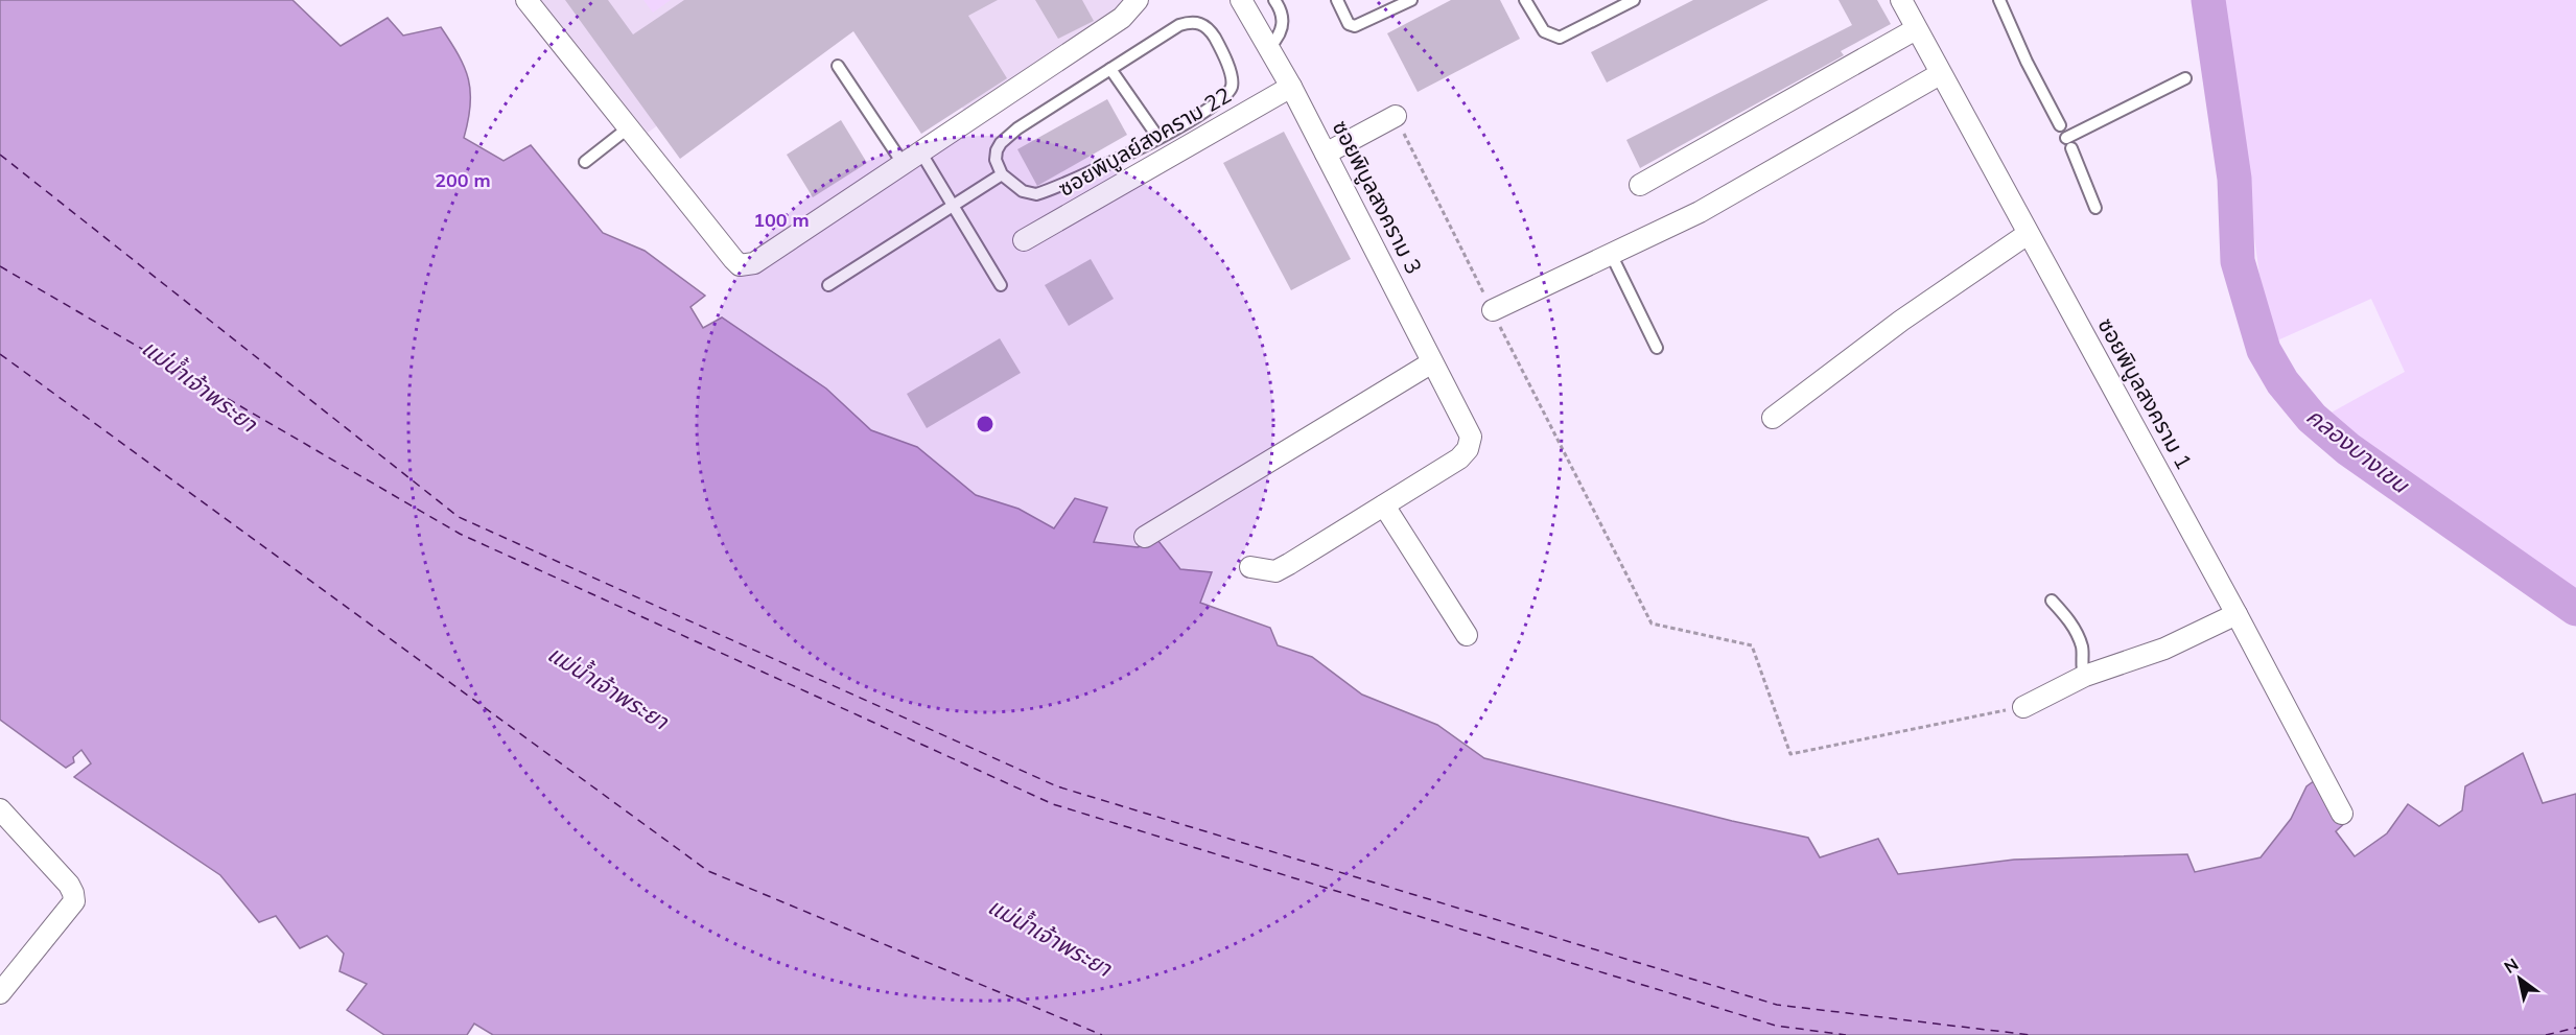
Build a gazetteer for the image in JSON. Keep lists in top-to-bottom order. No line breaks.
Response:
{"streets":{"street":["ซอยพิบูลย์สงคราม 22","ซอยพิบูลสงคราม 3","ซอยพิบูลสงคราม 1"]},"crossings":[["ซอยพิบูลย์สงคราม 22","ซอยพิบูลสงคราม 3"]],"water":["แม่น้ำเจ้าพระยา","คลองบางเขน"],"north":"top left","rings":["200 m","100 m"]}
